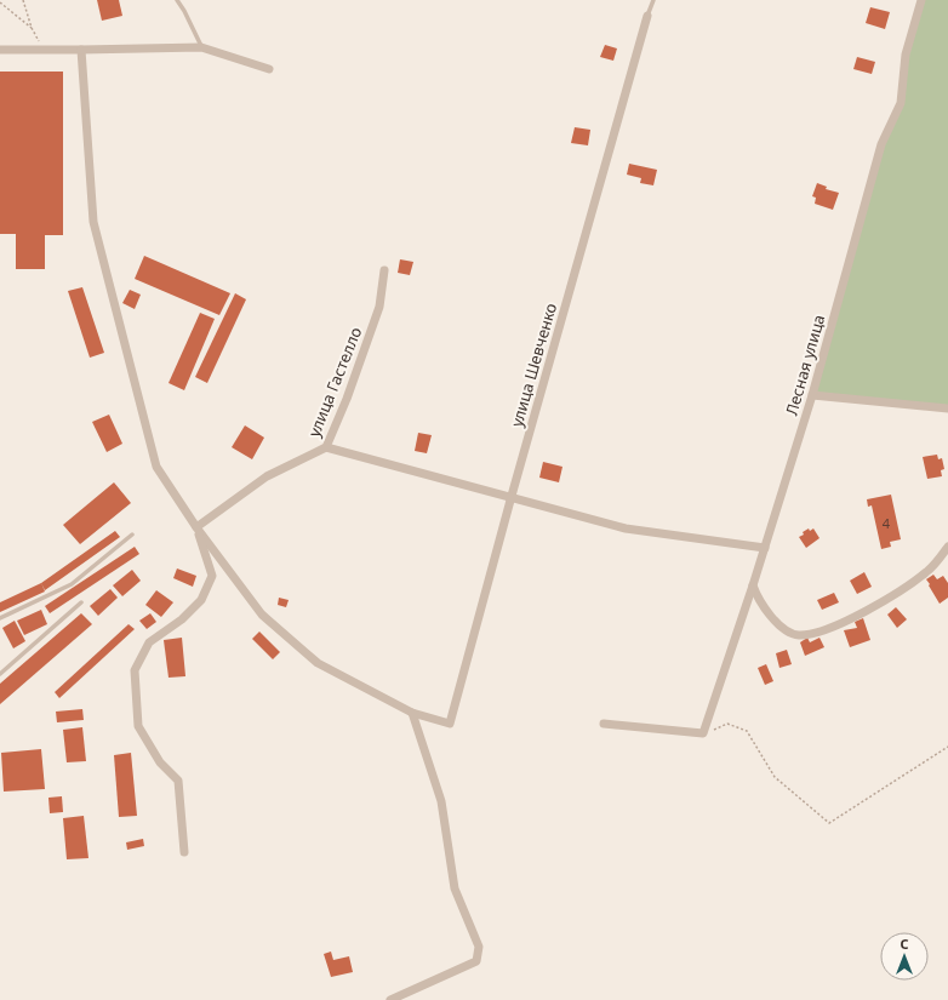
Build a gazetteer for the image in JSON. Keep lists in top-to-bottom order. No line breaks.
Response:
{"streets":{"street":["улица Шевченко","Лесная улица","улица Гастелло"]},"house_numbers":["4"],"north":"top"}
